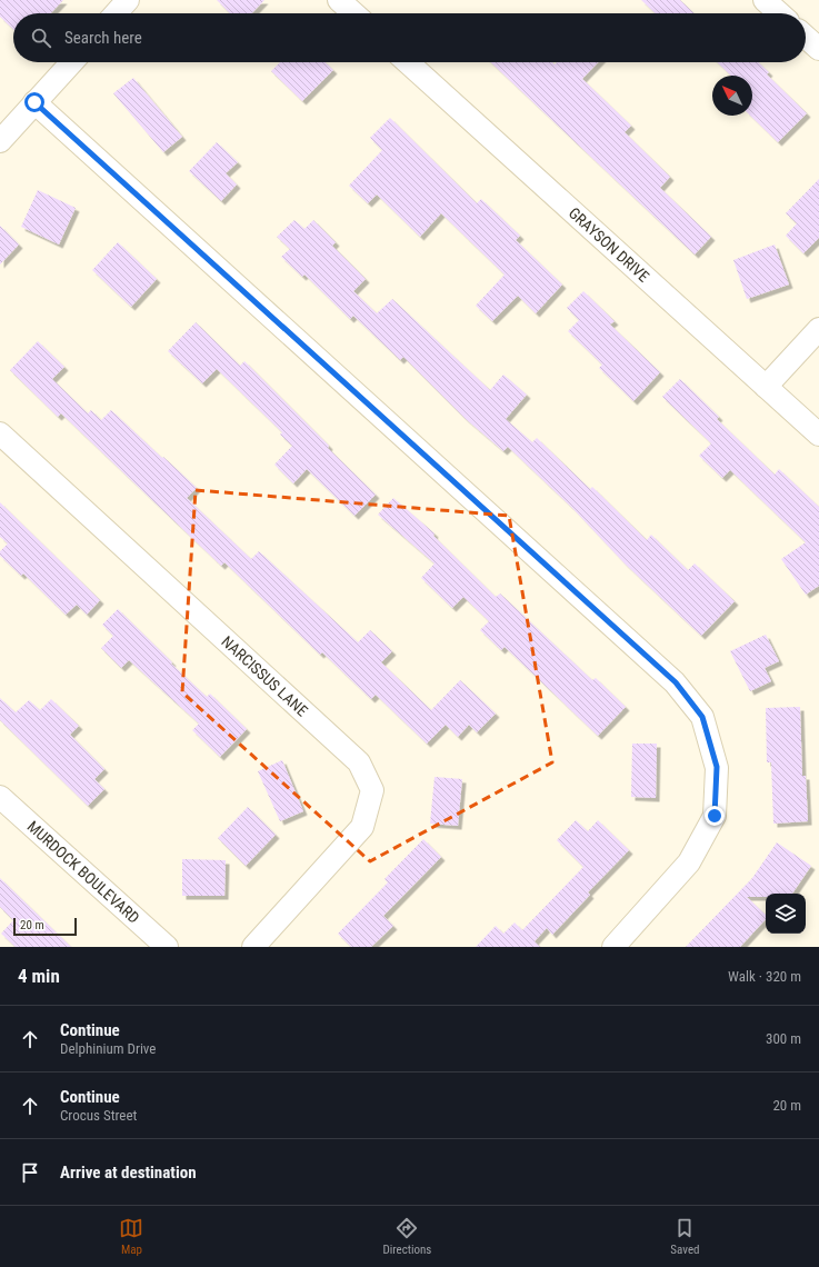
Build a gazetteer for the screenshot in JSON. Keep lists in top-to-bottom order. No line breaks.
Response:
{"streets":{"street":["GRAYSON DRIVE","NARCISSUS LANE","MURDOCK BOULEVARD"]},"scale_bar":"20 m","north":"top left","page":{"search":"Search here","scale":"20 m","heading":["4 min","Walk · 320 m"],"list":[["Continue","Delphinium Drive","300 m"],["Continue","Crocus Street","20 m"],"Arrive at destination"],"nav":["Map","Directions","Saved"]}}
